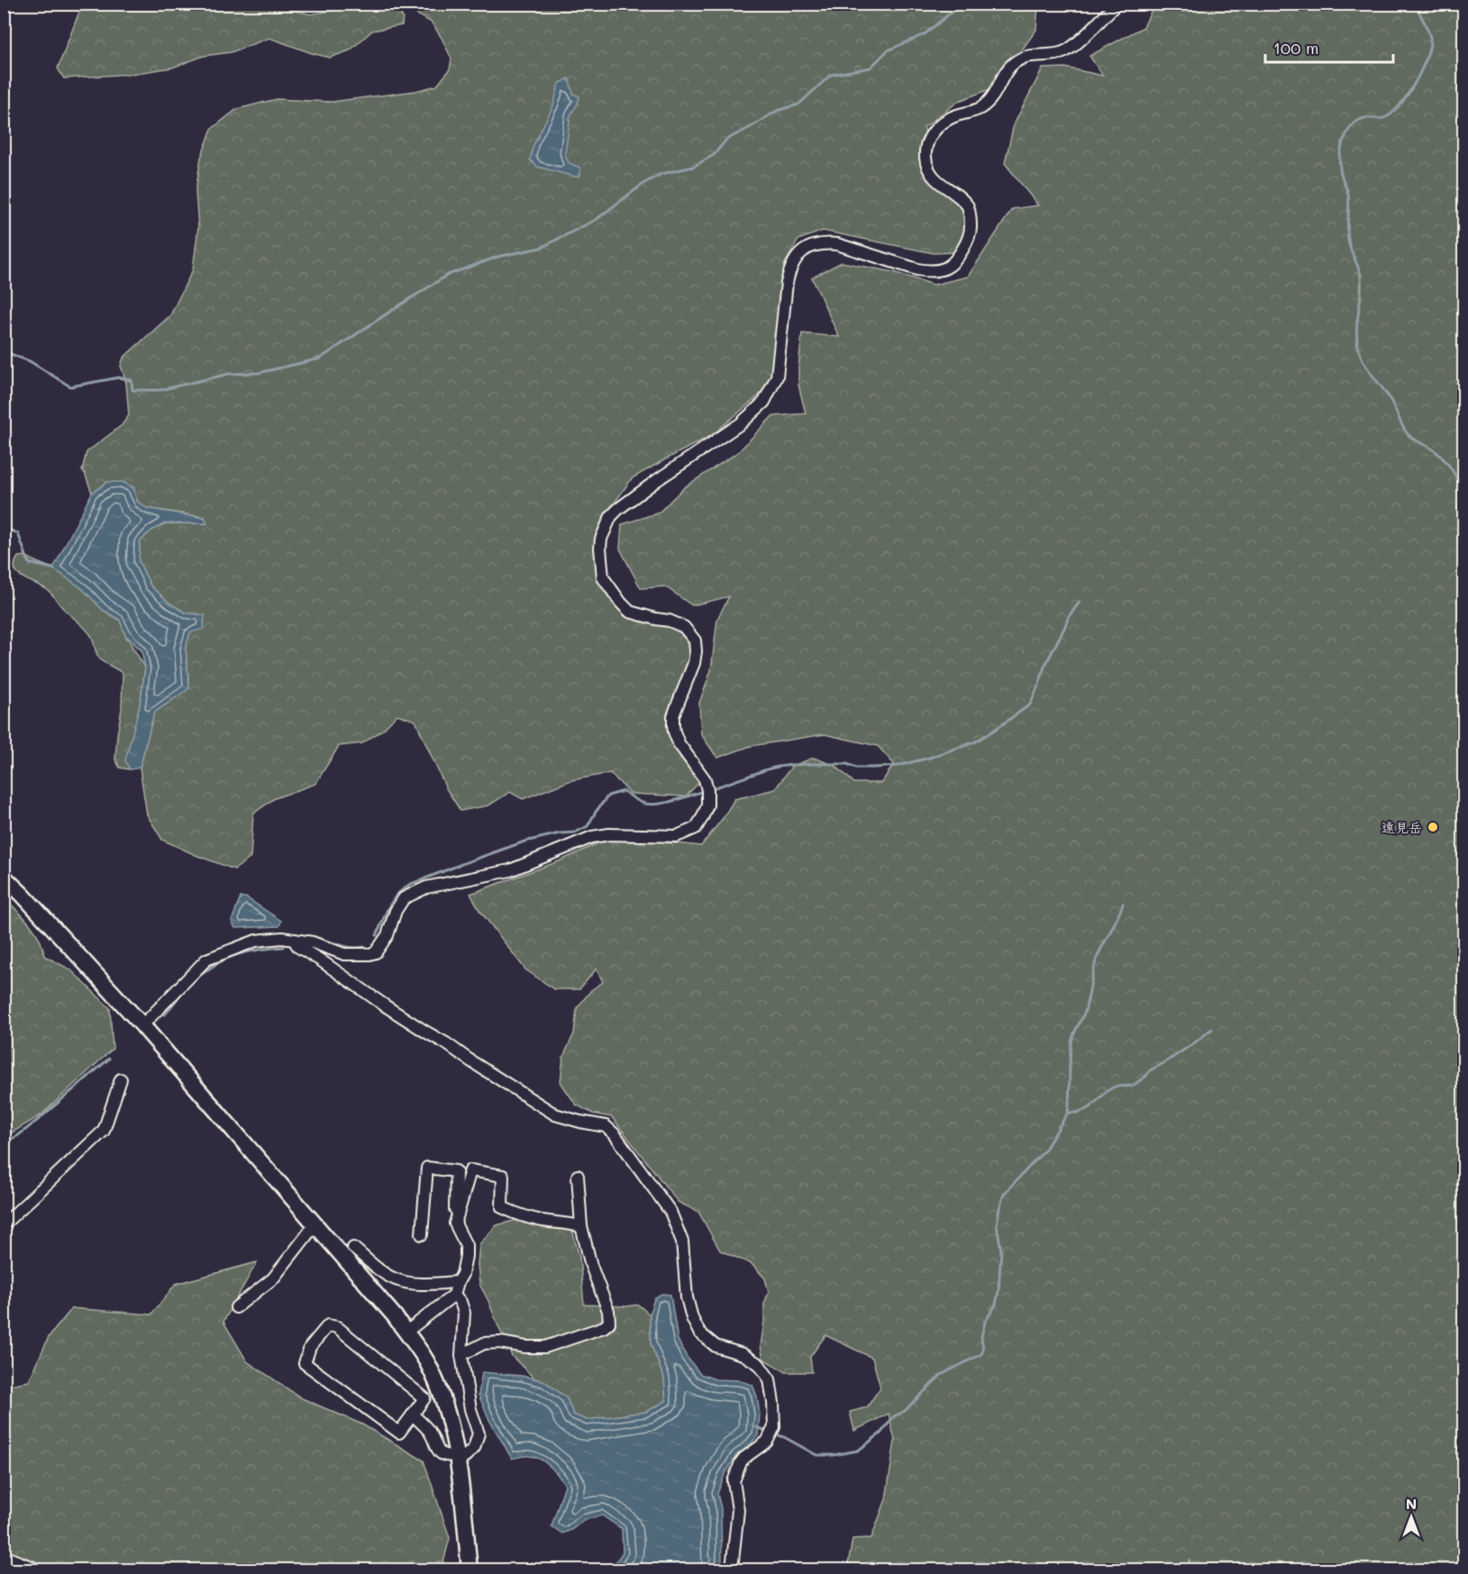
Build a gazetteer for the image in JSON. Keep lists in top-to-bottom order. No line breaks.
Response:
{"places":["遠見岳"],"scale_bar":"100 m","north":"top"}
